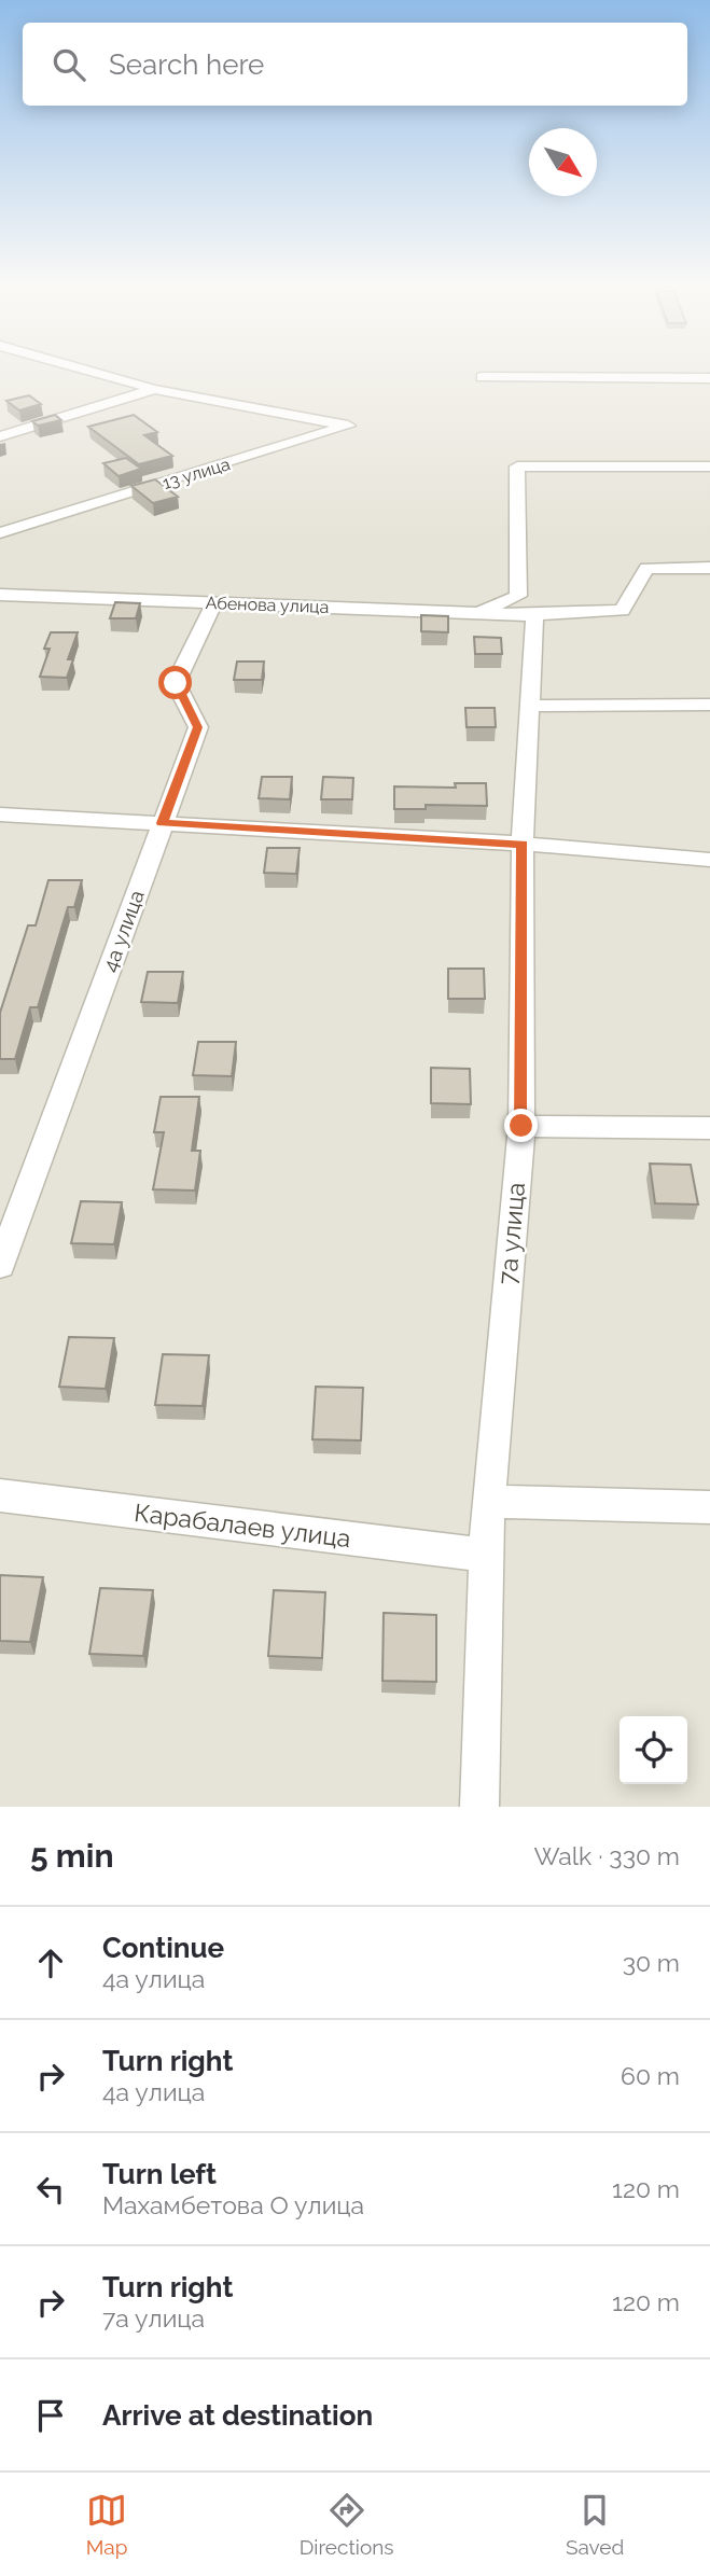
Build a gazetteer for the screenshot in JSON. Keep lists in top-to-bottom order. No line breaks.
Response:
{"streets":{"street":["13 улица","Абенова улица","4а улица","7а улица","Карабалаев улица"]},"crossings":[["Абенова улица","4а улица"],["Абенова улица","7а улица"],["7а улица","Карабалаев улица"]],"north":"bottom right","page":{"search":"Search here","heading":["5 min","Walk · 330 m"],"list":[["Continue","4а улица","30 m"],["Turn right","4а улица","60 m"],["Turn left","Махамбетова О улица","120 m"],["Turn right","7а улица","120 m"],"Arrive at destination"],"nav":["Map","Directions","Saved"]}}
